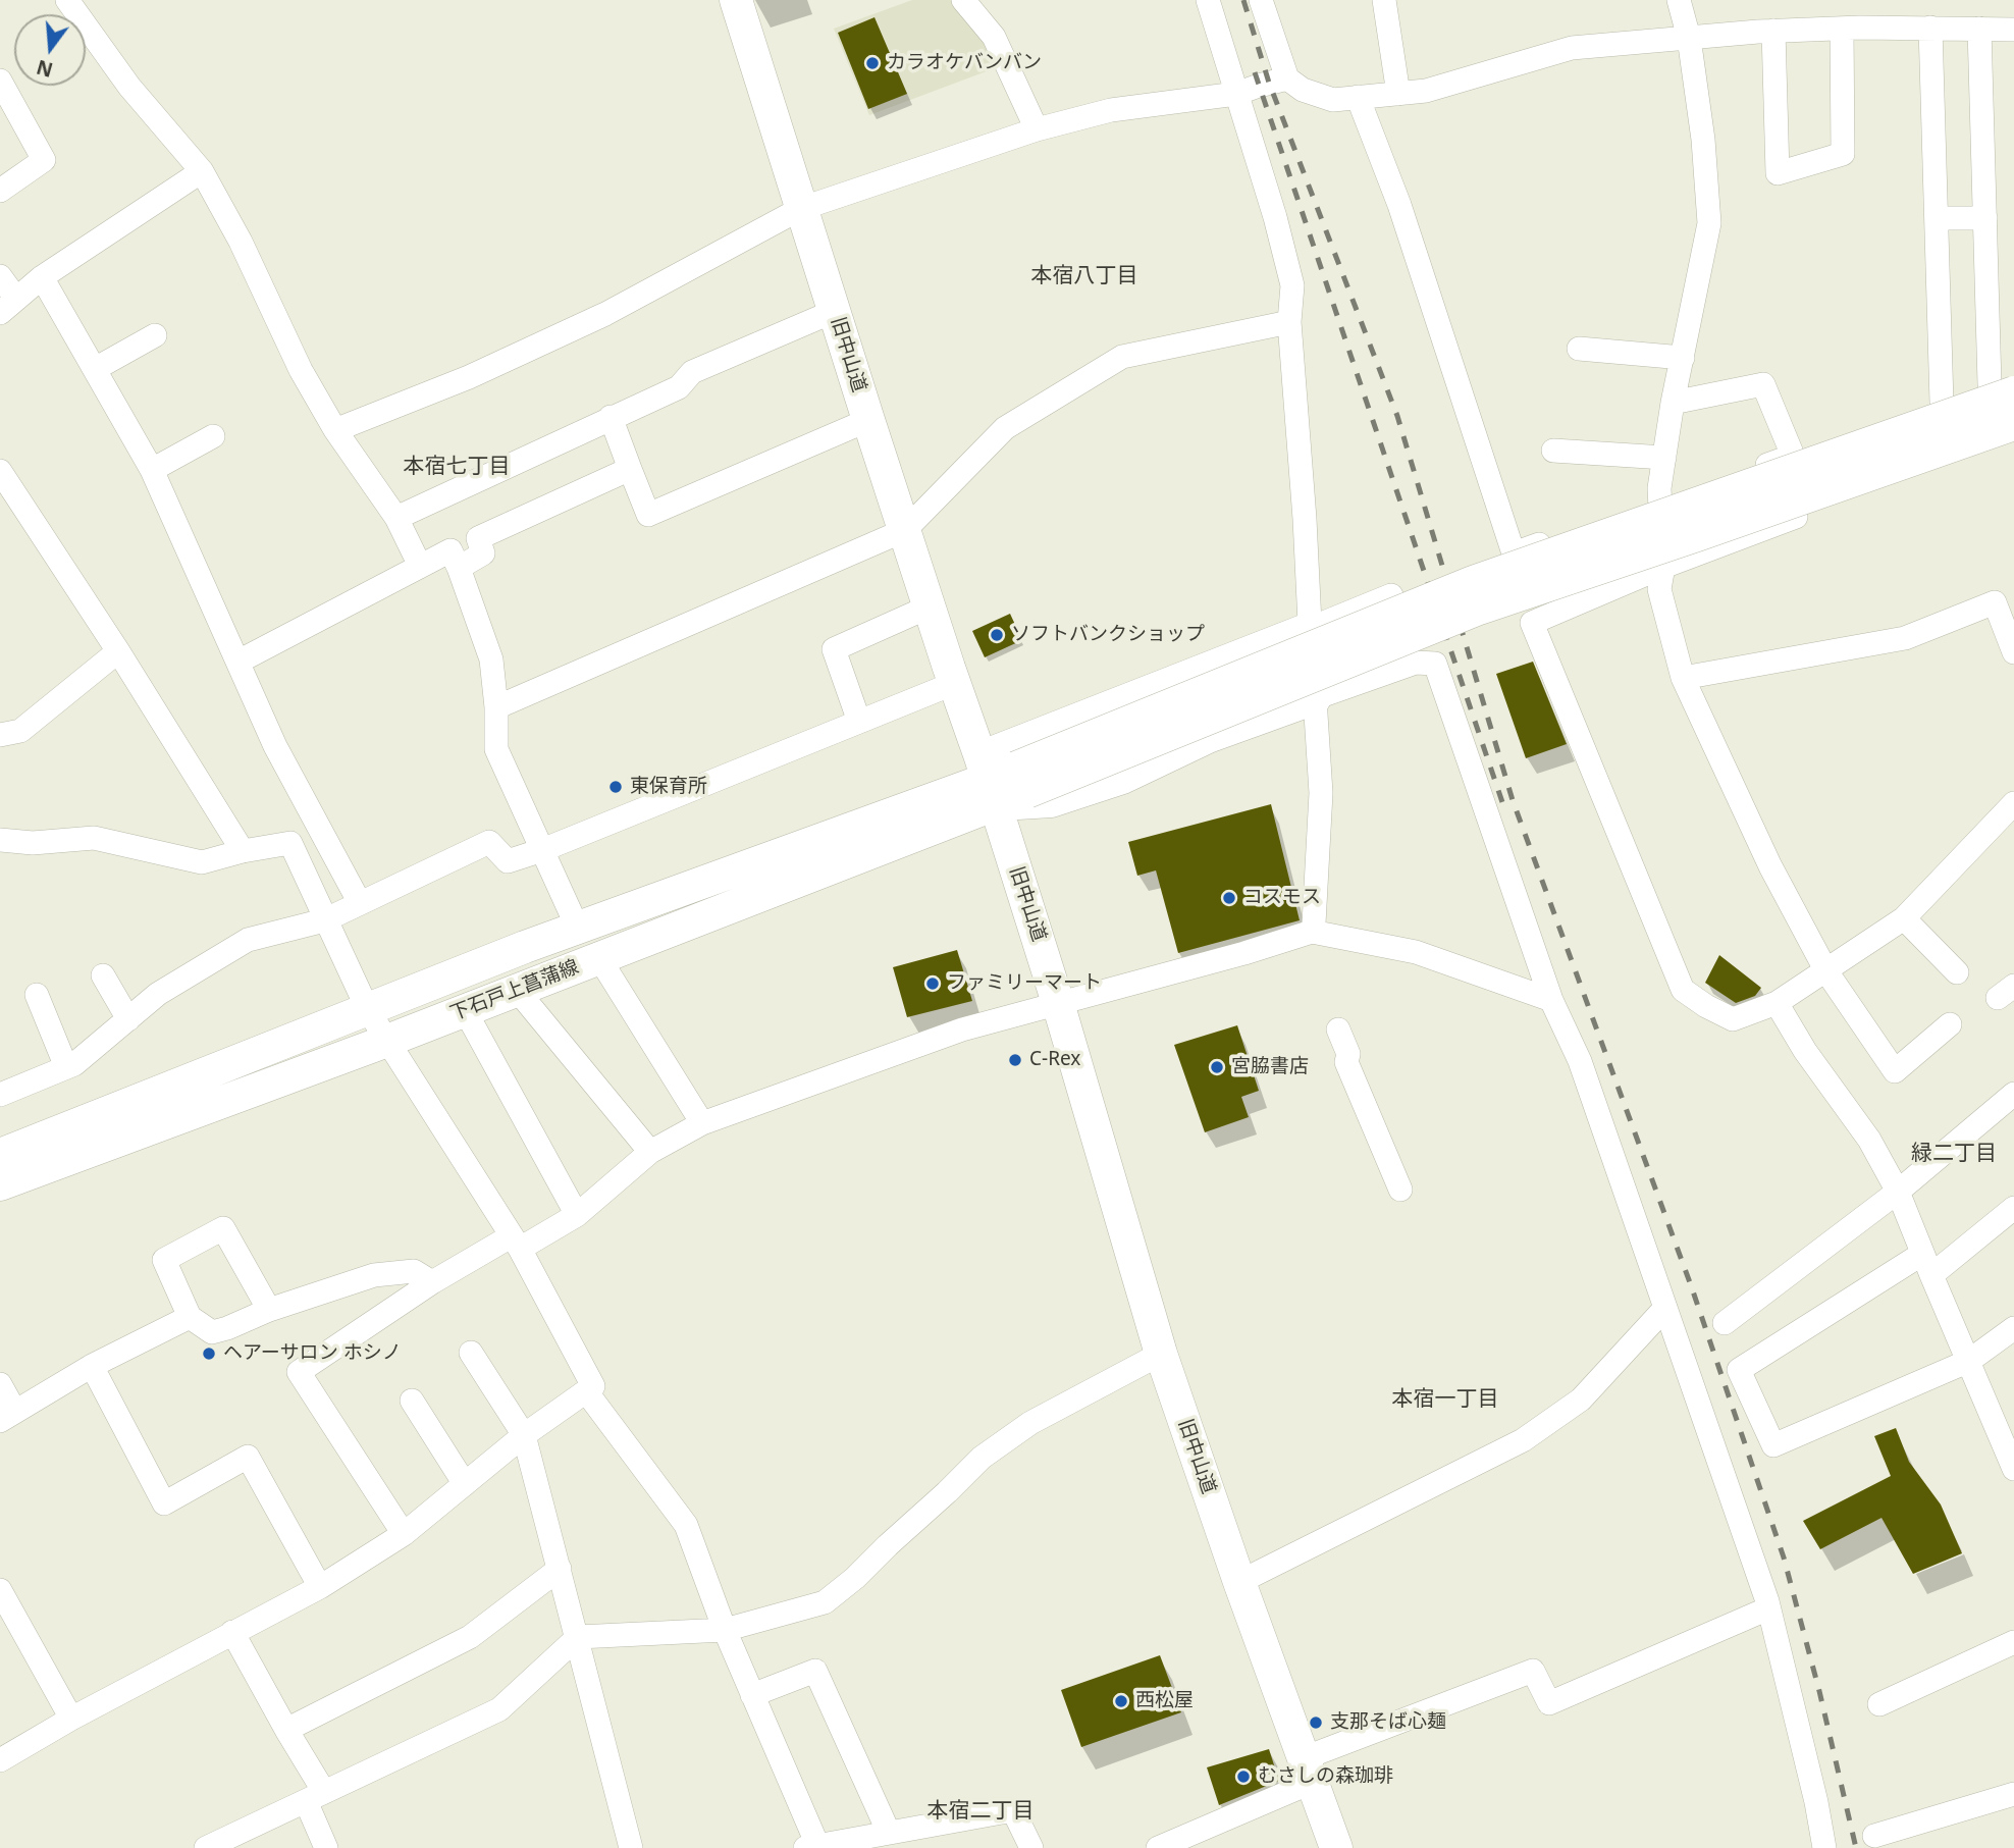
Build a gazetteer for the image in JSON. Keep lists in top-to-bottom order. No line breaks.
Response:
{"streets":{"main road":["旧中山道","下石戸上菖蒲線"]},"crossings":[["旧中山道","下石戸上菖蒲線"]],"districts":["本宿八丁目","本宿七丁目","緑二丁目","本宿一丁目","本宿二丁目"],"places":["カラオケバンバン","ソフトバンクショップ","東保育所","コスモス","ファミリーマート","C-Rex","宮脇書店","ヘアーサロン ホシノ","西松屋","支那そば心麺","むさしの森珈琲"],"north":"bottom"}
